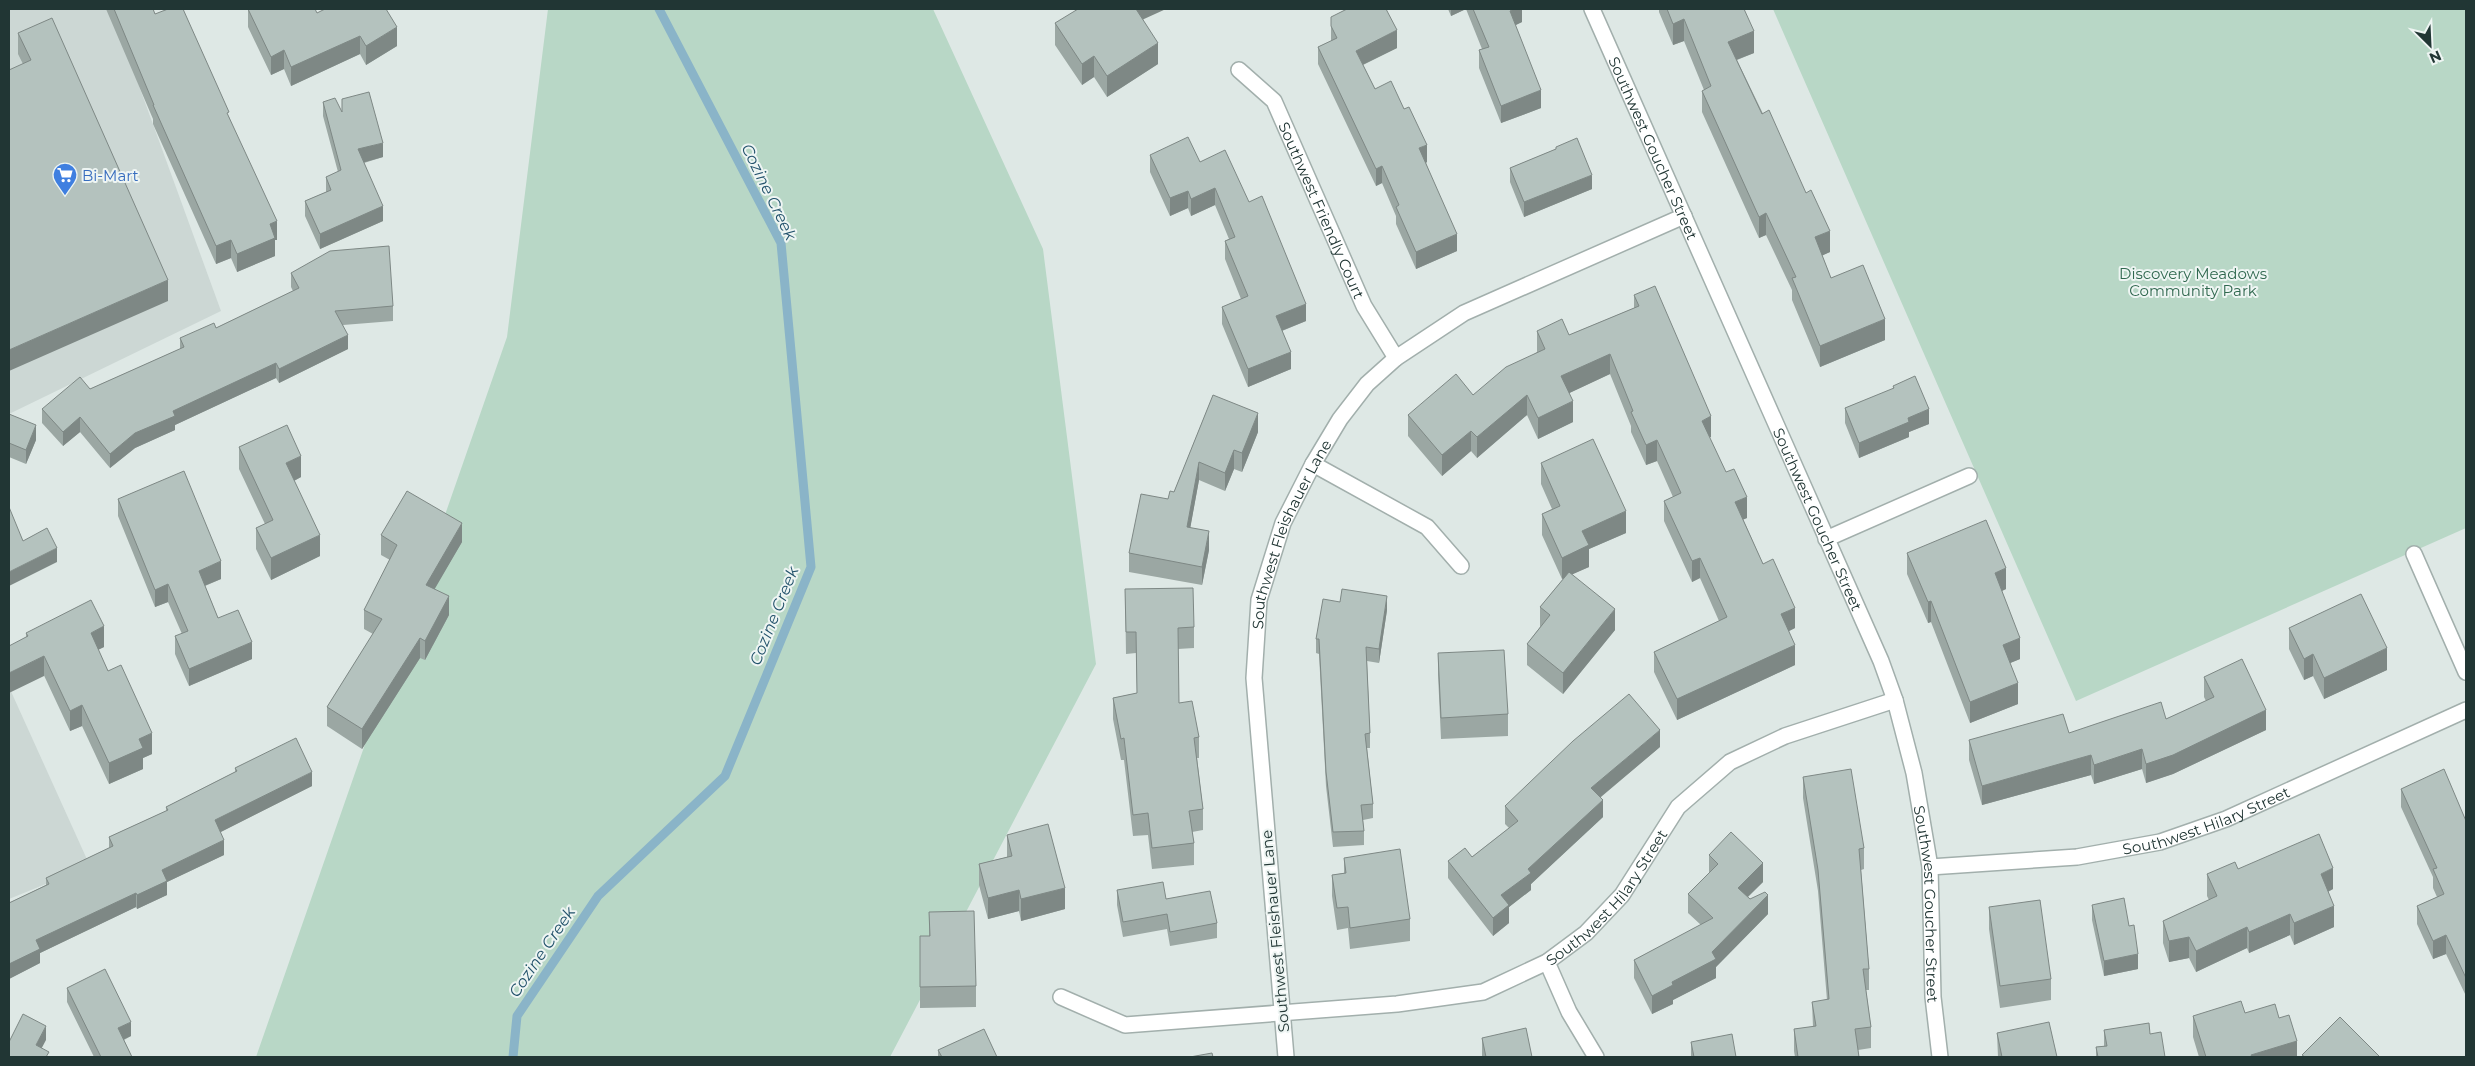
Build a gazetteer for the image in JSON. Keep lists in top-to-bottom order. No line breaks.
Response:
{"streets":{"street":["Southwest Goucher Street","Southwest Friendly Court","Southwest Fleishauer Lane","Southwest Hilary Street"]},"crossings":[["Southwest Goucher Street","Southwest Fleishauer Lane"],["Southwest Goucher Street","Southwest Hilary Street"],["Southwest Friendly Court","Southwest Fleishauer Lane"],["Southwest Fleishauer Lane","Southwest Hilary Street"]],"water":["Cozine Creek"],"parks":["Discovery Meadows Community Park"],"places":{"supermarket":["Bi-Mart"]},"north":"bottom right"}
